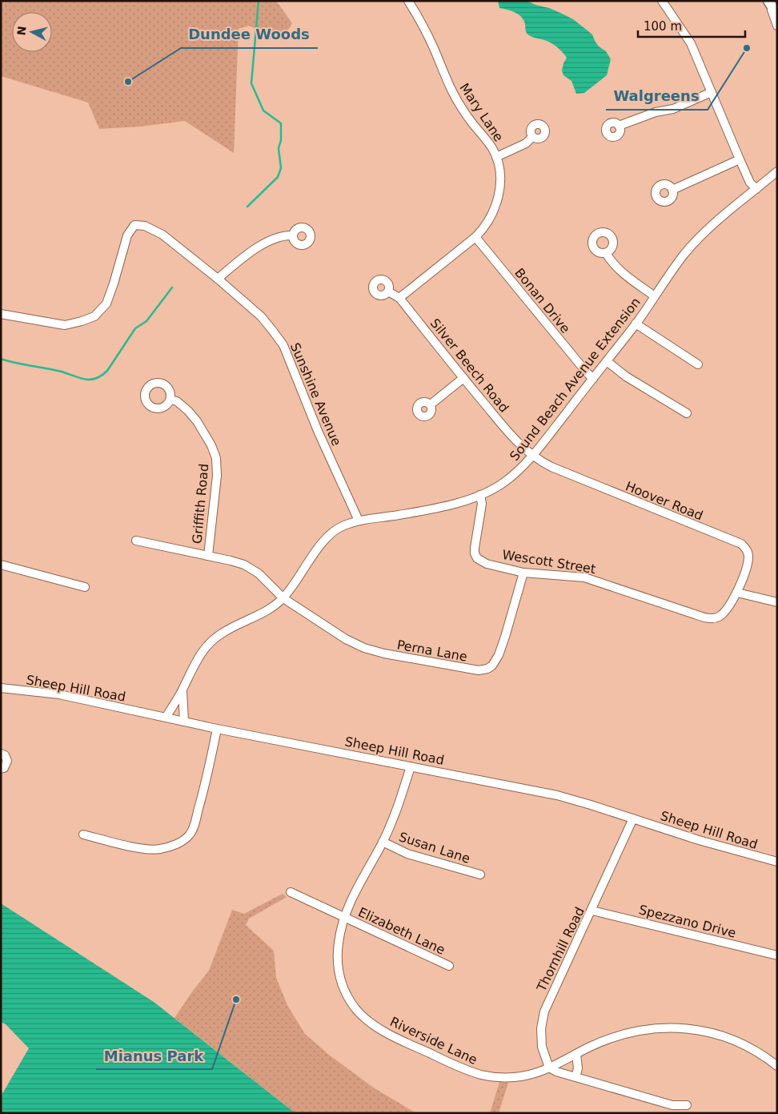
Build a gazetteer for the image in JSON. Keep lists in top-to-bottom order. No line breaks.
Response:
{"streets":{"street":["Mary Lane","Bonan Drive","Silver Beech Road","Sound Beach Avenue Extension","Sunshine Avenue","Hoover Road","Griffith Road","Wescott Street","Perna Lane","Sheep Hill Road","Susan Lane","Spezzano Drive","Elizabeth Lane","Thornhill Road","Riverside Lane"]},"crossings":[["Mary Lane","Bonan Drive"],["Mary Lane","Silver Beech Road"],["Bonan Drive","Sound Beach Avenue Extension"],["Silver Beech Road","Sound Beach Avenue Extension"],["Silver Beech Road","Hoover Road"],["Sound Beach Avenue Extension","Sunshine Avenue"],["Sound Beach Avenue Extension","Hoover Road"],["Sound Beach Avenue Extension","Wescott Street"],["Sound Beach Avenue Extension","Perna Lane"],["Sound Beach Avenue Extension","Sheep Hill Road"],["Hoover Road","Wescott Street"],["Griffith Road","Perna Lane"],["Wescott Street","Perna Lane"],["Sheep Hill Road","Thornhill Road"],["Sheep Hill Road","Riverside Lane"],["Susan Lane","Riverside Lane"],["Spezzano Drive","Thornhill Road"],["Elizabeth Lane","Riverside Lane"],["Thornhill Road","Riverside Lane"]],"places":["Walgreens","Dundee Woods","Mianus Park"],"scale_bar":"100 m","north":"left"}
